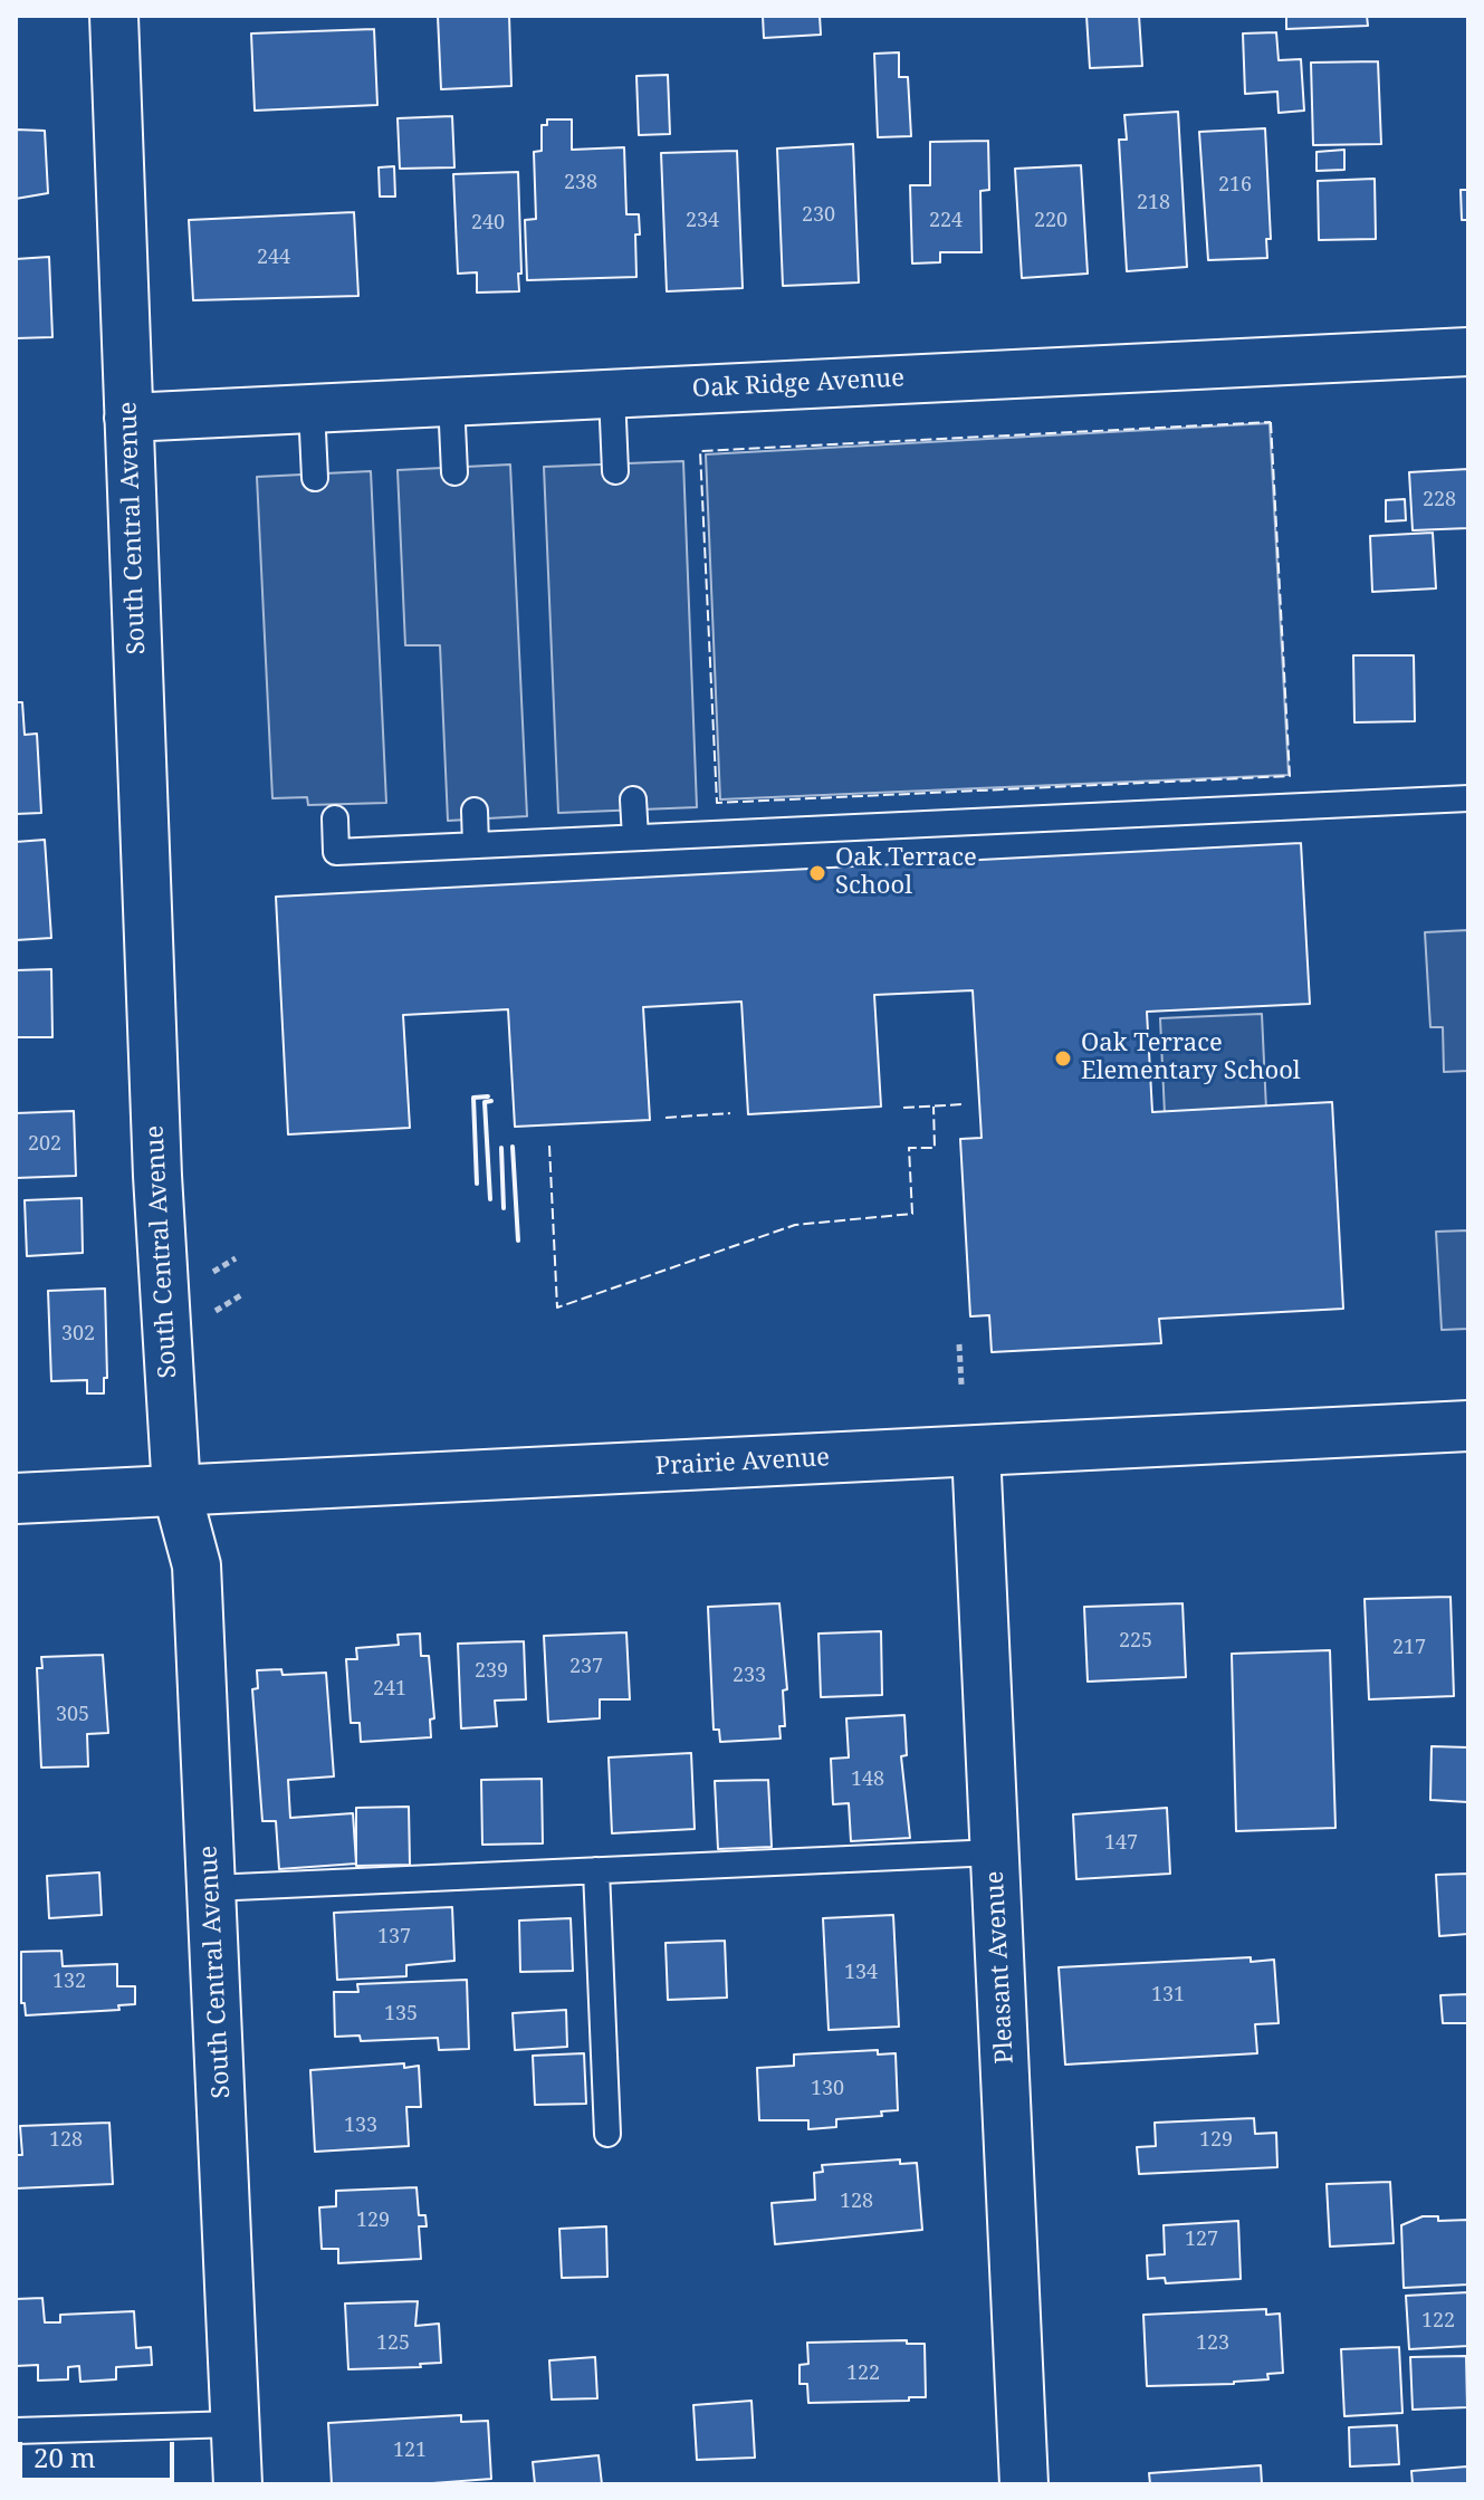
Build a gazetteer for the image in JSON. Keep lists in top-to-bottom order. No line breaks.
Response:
{"streets":{"main road":["Prairie Avenue"],"street":["Oak Ridge Avenue","South Central Avenue","Pleasant Avenue"]},"crossings":[["Oak Ridge Avenue","South Central Avenue"],["South Central Avenue","Prairie Avenue"],["Prairie Avenue","Pleasant Avenue"]],"places":["Oak Terrace School","Oak Terrace Elementary School"],"house_numbers":["238","216","218","230","234","224","220","240","244","228","202","302","225","217","237","239","233","241","305","148","147","137","134","132","131","135","130","133","128","129","128","129","127","122","125","123","122","121"],"scale_bar":"20 m"}
